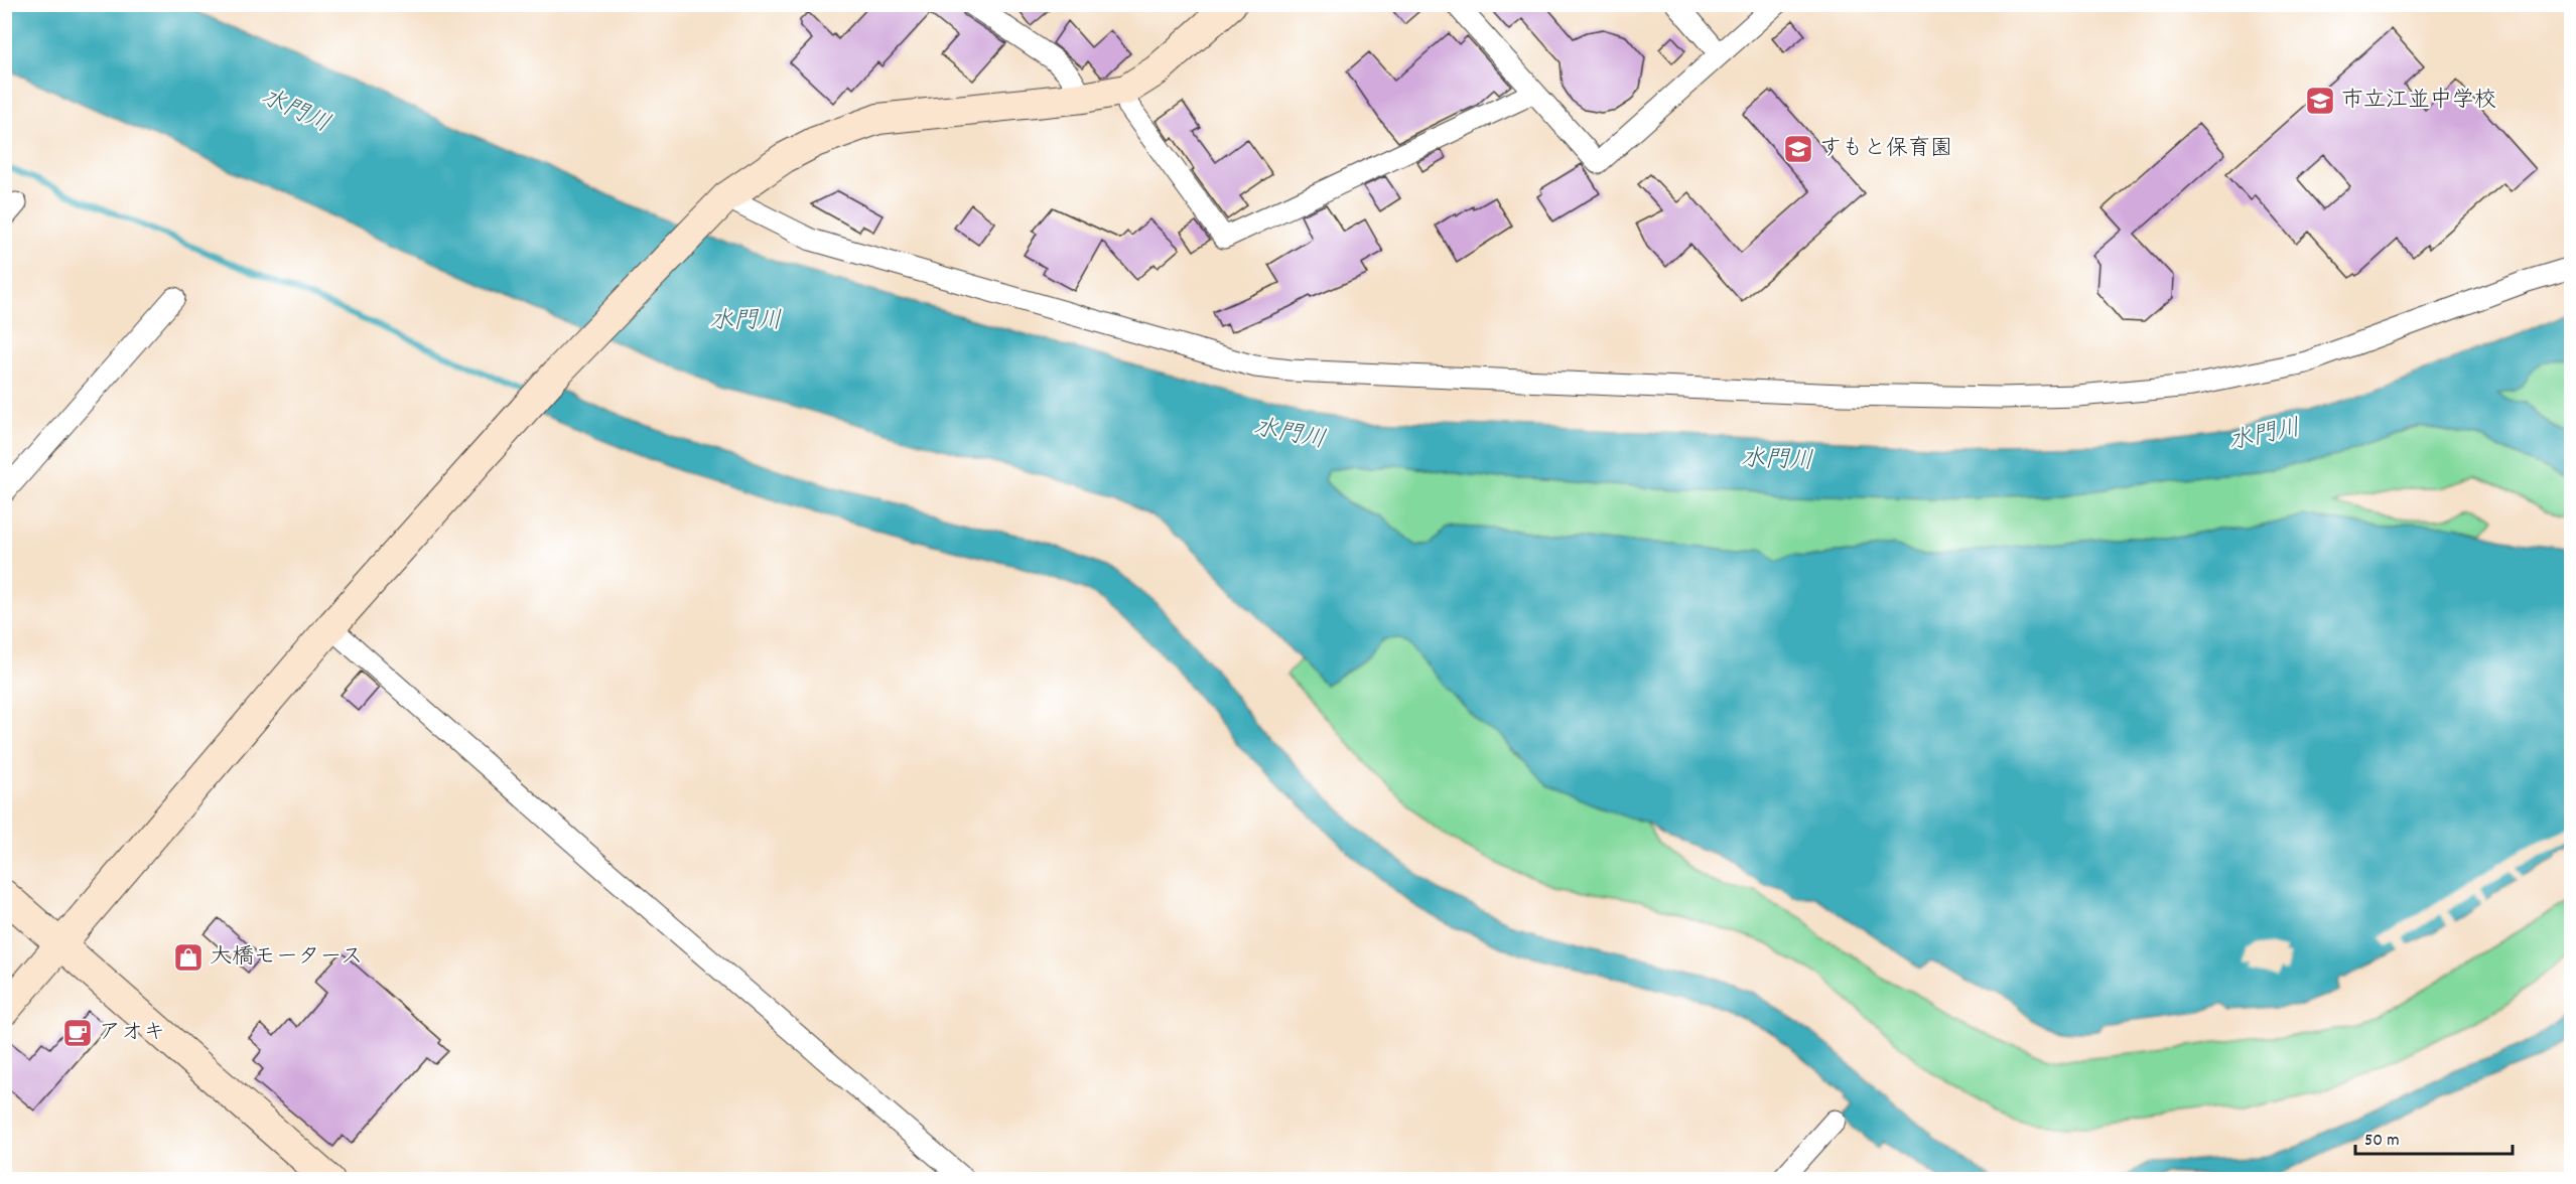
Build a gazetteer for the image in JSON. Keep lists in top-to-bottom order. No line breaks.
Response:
{"water":["水門川"],"places":{"school or university":["市立江並中学校","すもと保育園"],"shop":["大橋モータース"],"cafe":["アオキ"]},"scale_bar":"50 m"}
